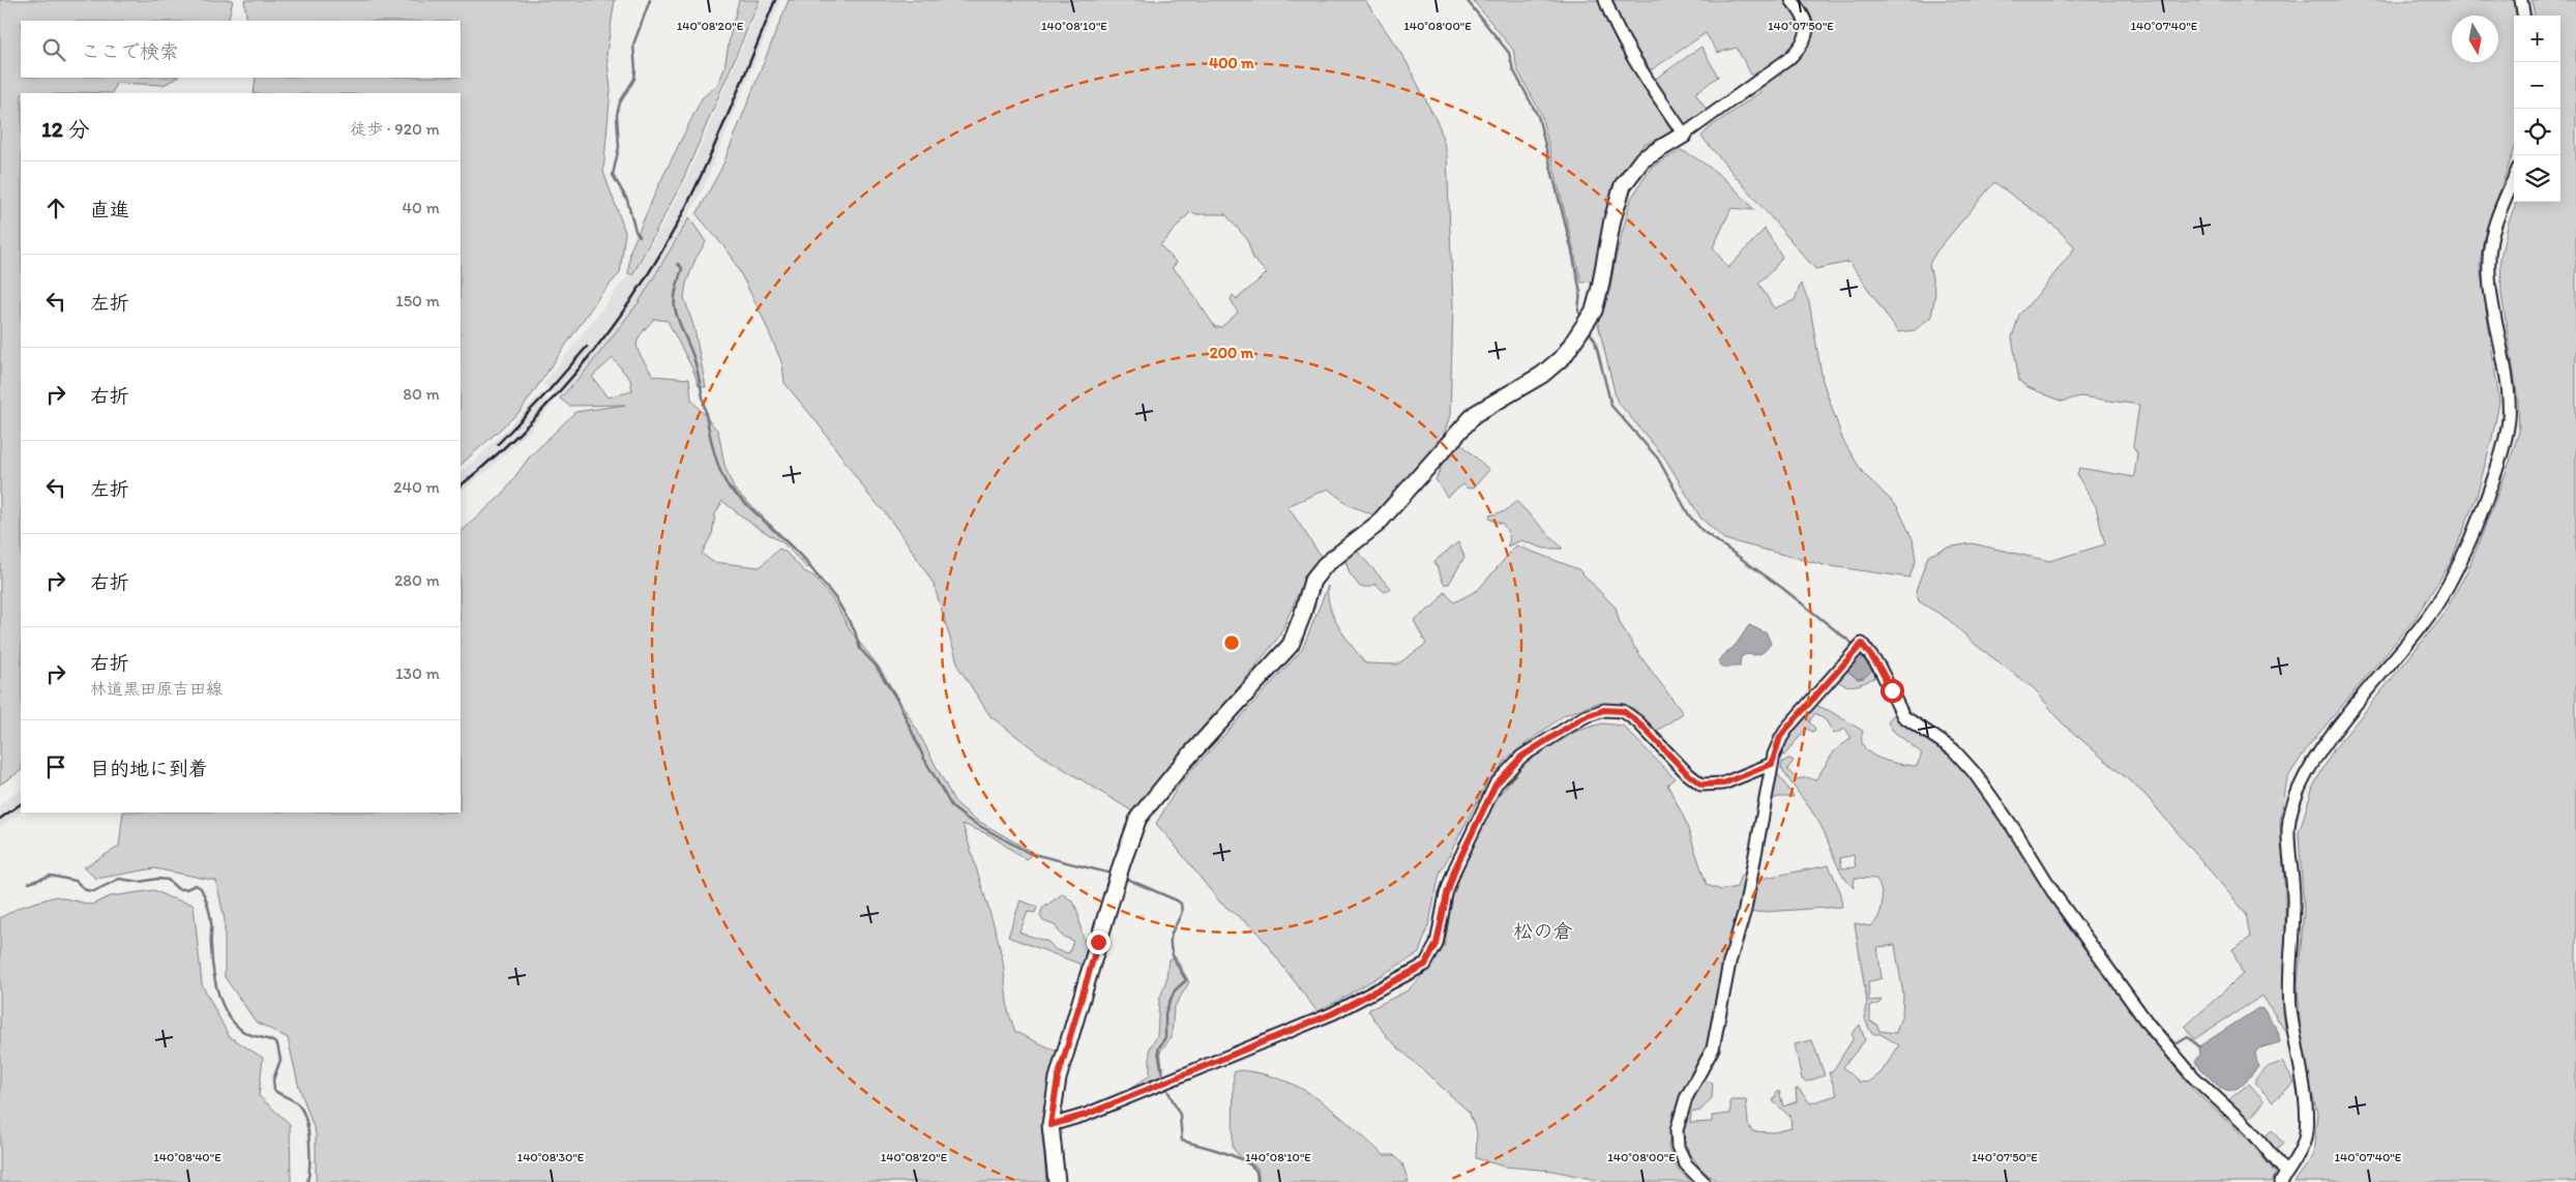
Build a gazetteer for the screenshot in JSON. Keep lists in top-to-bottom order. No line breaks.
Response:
{"districts":["松の倉"],"north":"bottom","page":{"map_buttons":["+","−"],"search":"ここで検索","heading":["12 分","徒歩 · 920 m"],"list":[["直進","40 m"],["左折","150 m"],["右折","80 m"],["左折","240 m"],["右折","280 m"],["右折","林道黒田原吉田線","130 m"],"目的地に到着"]},"coordinates":["140°08'20\"E","140°08'10\"E","140°08'00\"E","140°07'50\"E","140°07'40\"E","140°08'40\"E","140°08'30\"E"],"rings":["400 m","200 m"]}
